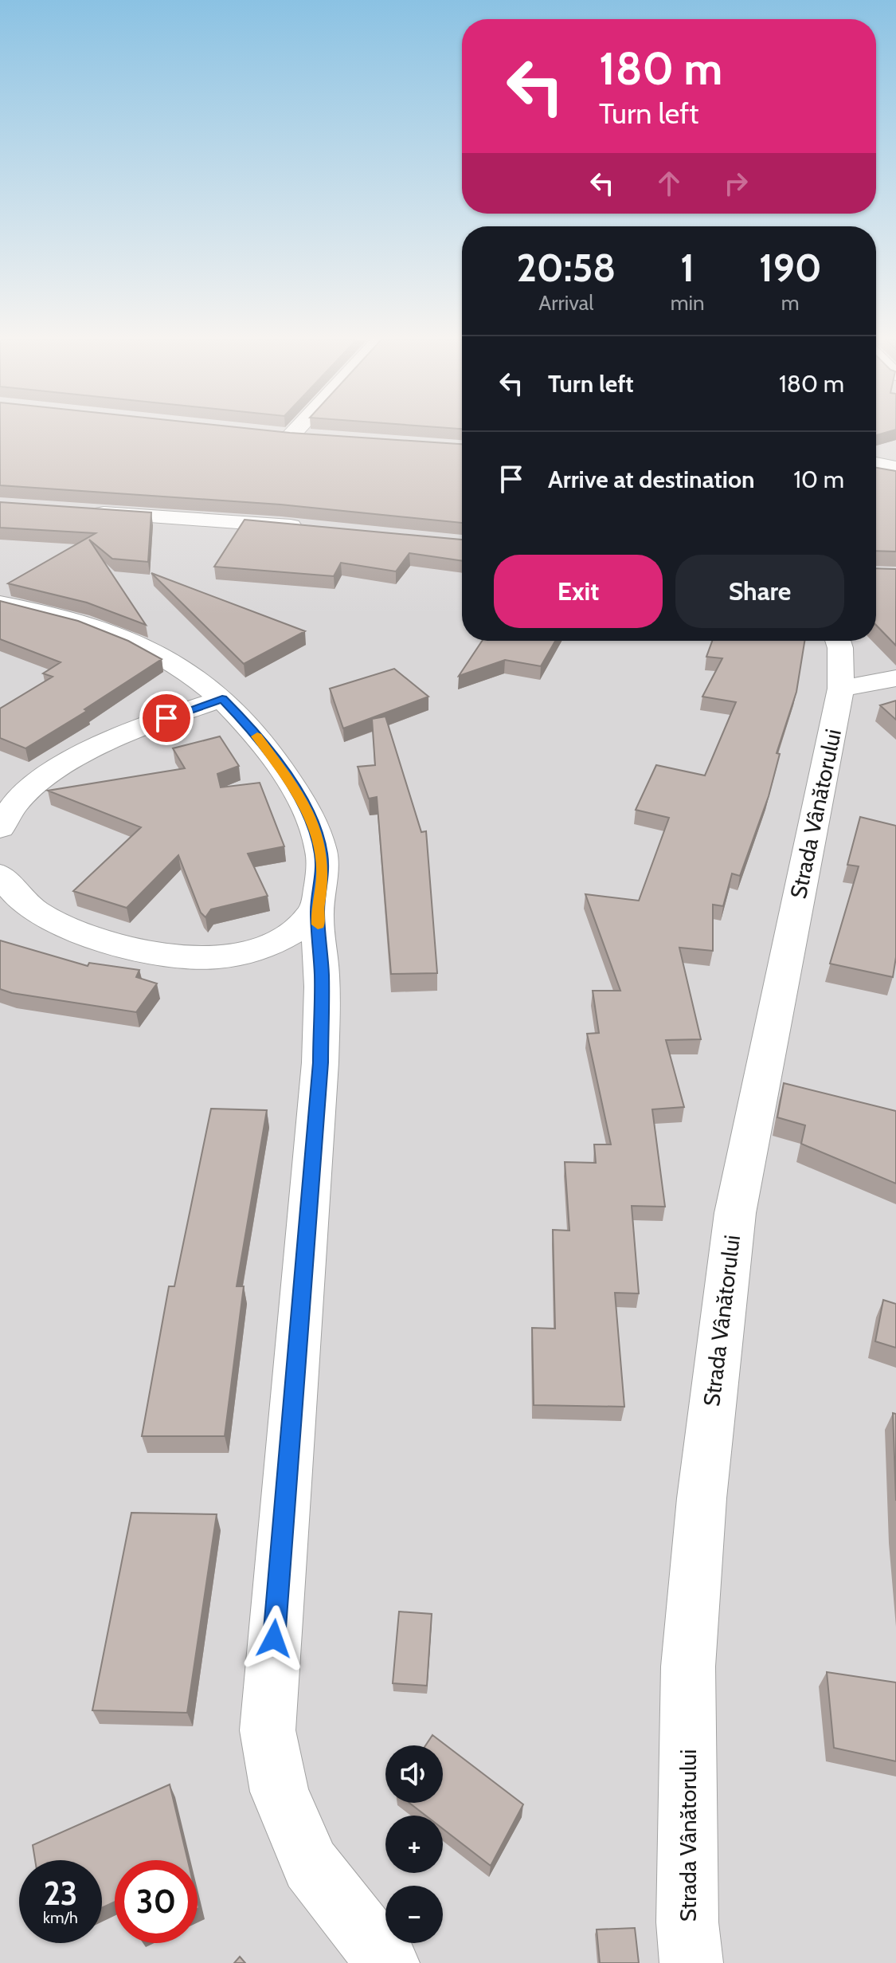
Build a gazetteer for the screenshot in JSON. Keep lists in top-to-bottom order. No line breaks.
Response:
{"streets":{"street":["Strada Vânătorului"]},"page":{"turn":["180 m","Turn left"],"eta":["20:58","Arrival","1","min","190","m"],"list":[{"name":"Turn left","value":"180 m"},{"name":"Arrive at destination","value":"10 m"}],"buttons":["Exit","Share"],"map_buttons":["+","−"],"speed":"23 km/h","limit":"30"}}
